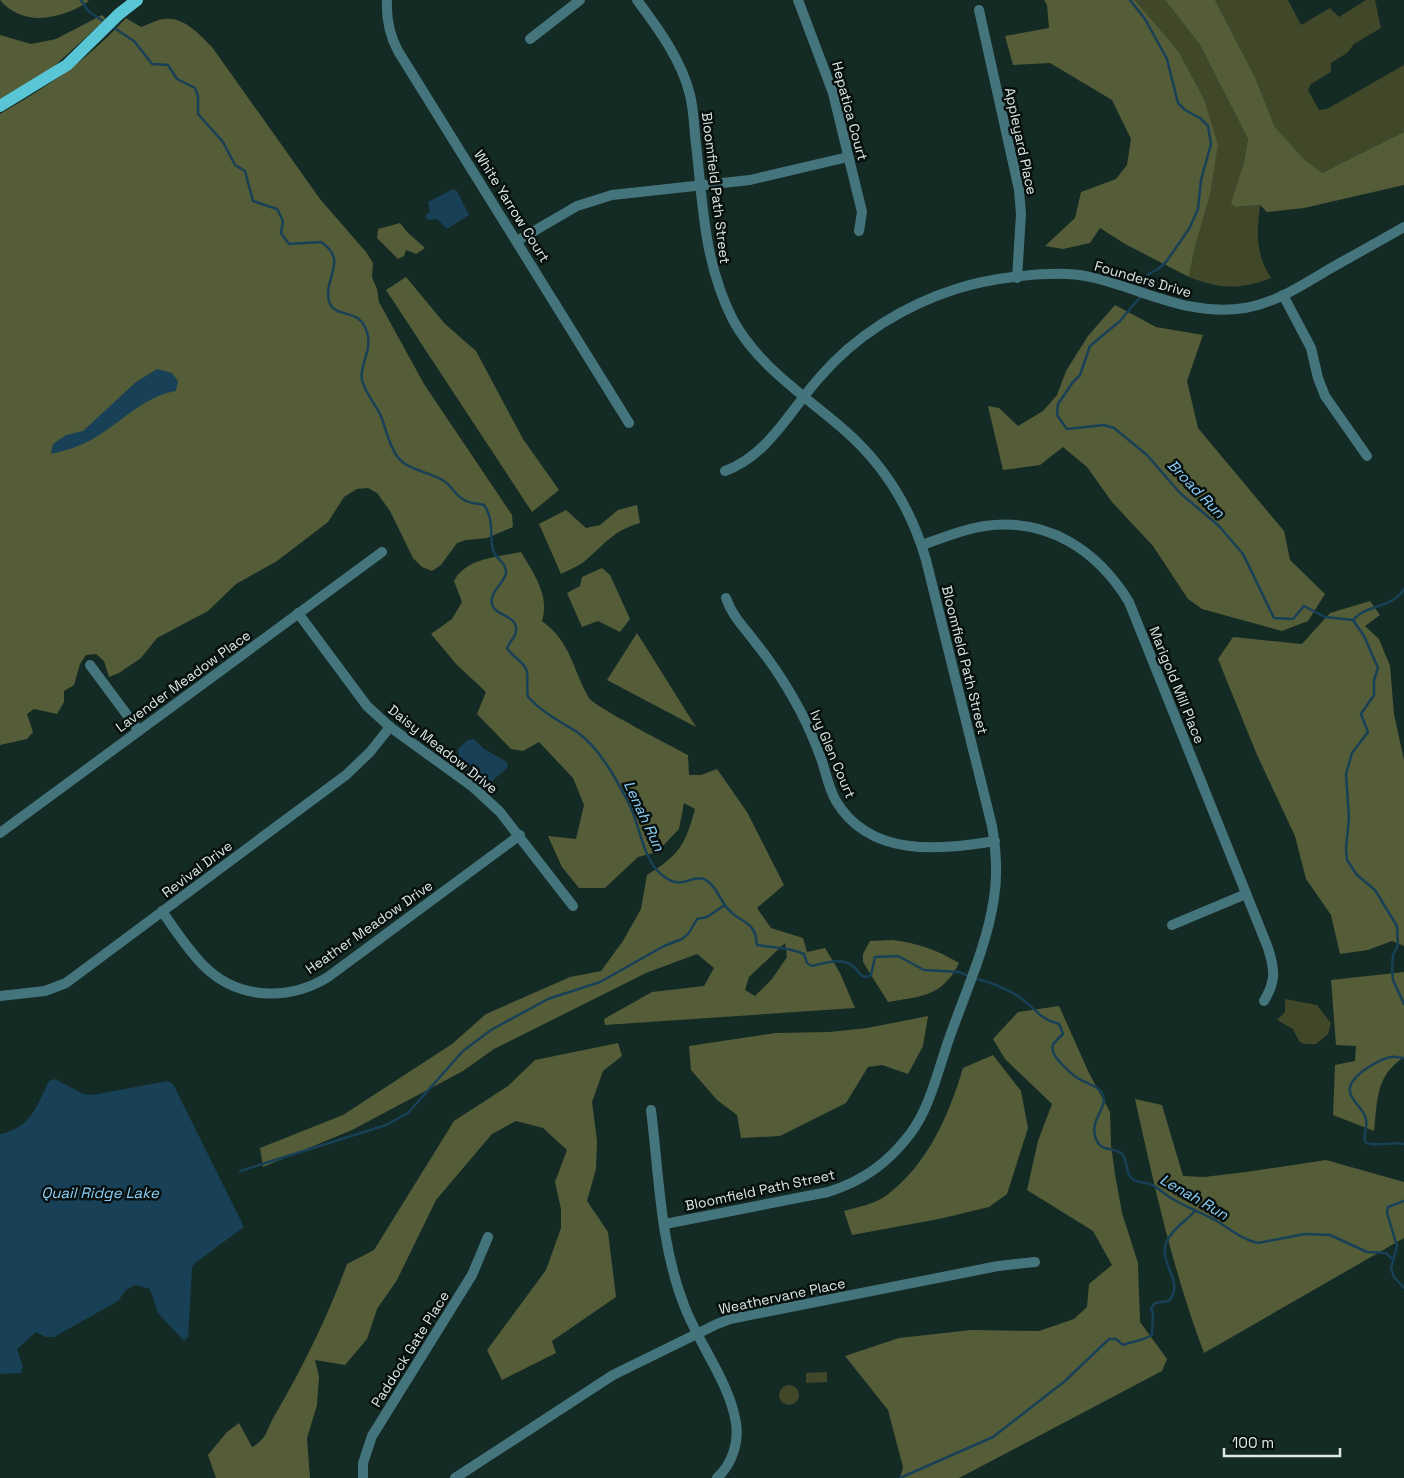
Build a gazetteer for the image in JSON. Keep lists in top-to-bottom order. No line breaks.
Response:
{"streets":{"street":["Hepatica Court","Appleyard Place","Bloomfield Path Street","White Yarrow Court","Founders Drive","Lavender Meadow Place","Marigold Mill Place","Daisy Meadow Drive","Ivy Glen Court","Revival Drive","Heather Meadow Drive","Weathervane Place","Paddock Gate Place"]},"crossings":[["Appleyard Place","Founders Drive"],["Bloomfield Path Street","Founders Drive"],["Bloomfield Path Street","Marigold Mill Place"],["Bloomfield Path Street","Ivy Glen Court"],["Lavender Meadow Place","Daisy Meadow Drive"],["Daisy Meadow Drive","Revival Drive"],["Daisy Meadow Drive","Heather Meadow Drive"],["Revival Drive","Heather Meadow Drive"]],"water":["Broad Run","Lenah Run","Quail Ridge Lake"],"scale_bar":"100 m"}
